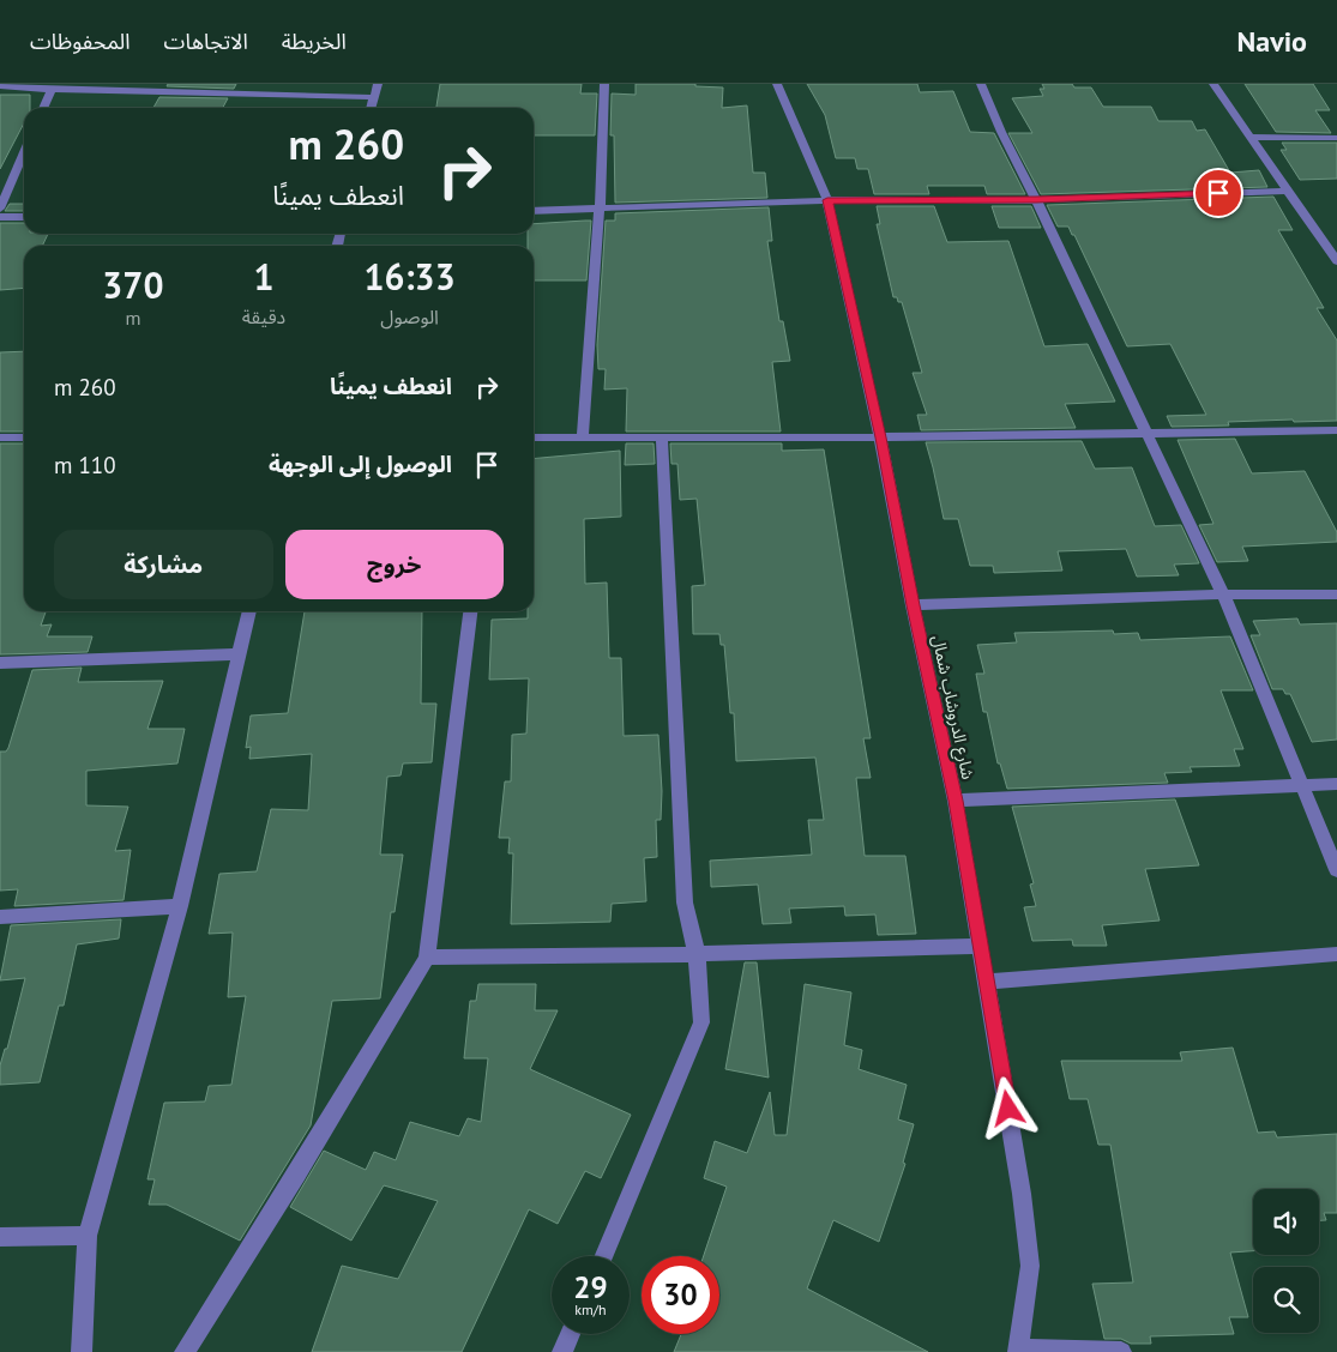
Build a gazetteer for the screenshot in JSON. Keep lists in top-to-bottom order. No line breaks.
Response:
{"streets":{"street":["شارع الدروشاب شمال"]},"page":{"header":"Navio","nav":["الخريطة","الاتجاهات","المحفوظات"],"turn":["260 m","انعطف يمينًا"],"eta":["16:33","الوصول","1","دقيقة","370","m"],"list":[{"name":"انعطف يمينًا","value":"260 m"},{"name":"الوصول إلى الوجهة","value":"110 m"}],"buttons":["خروج","مشاركة"],"speed":"29 km/h","limit":"30"}}
